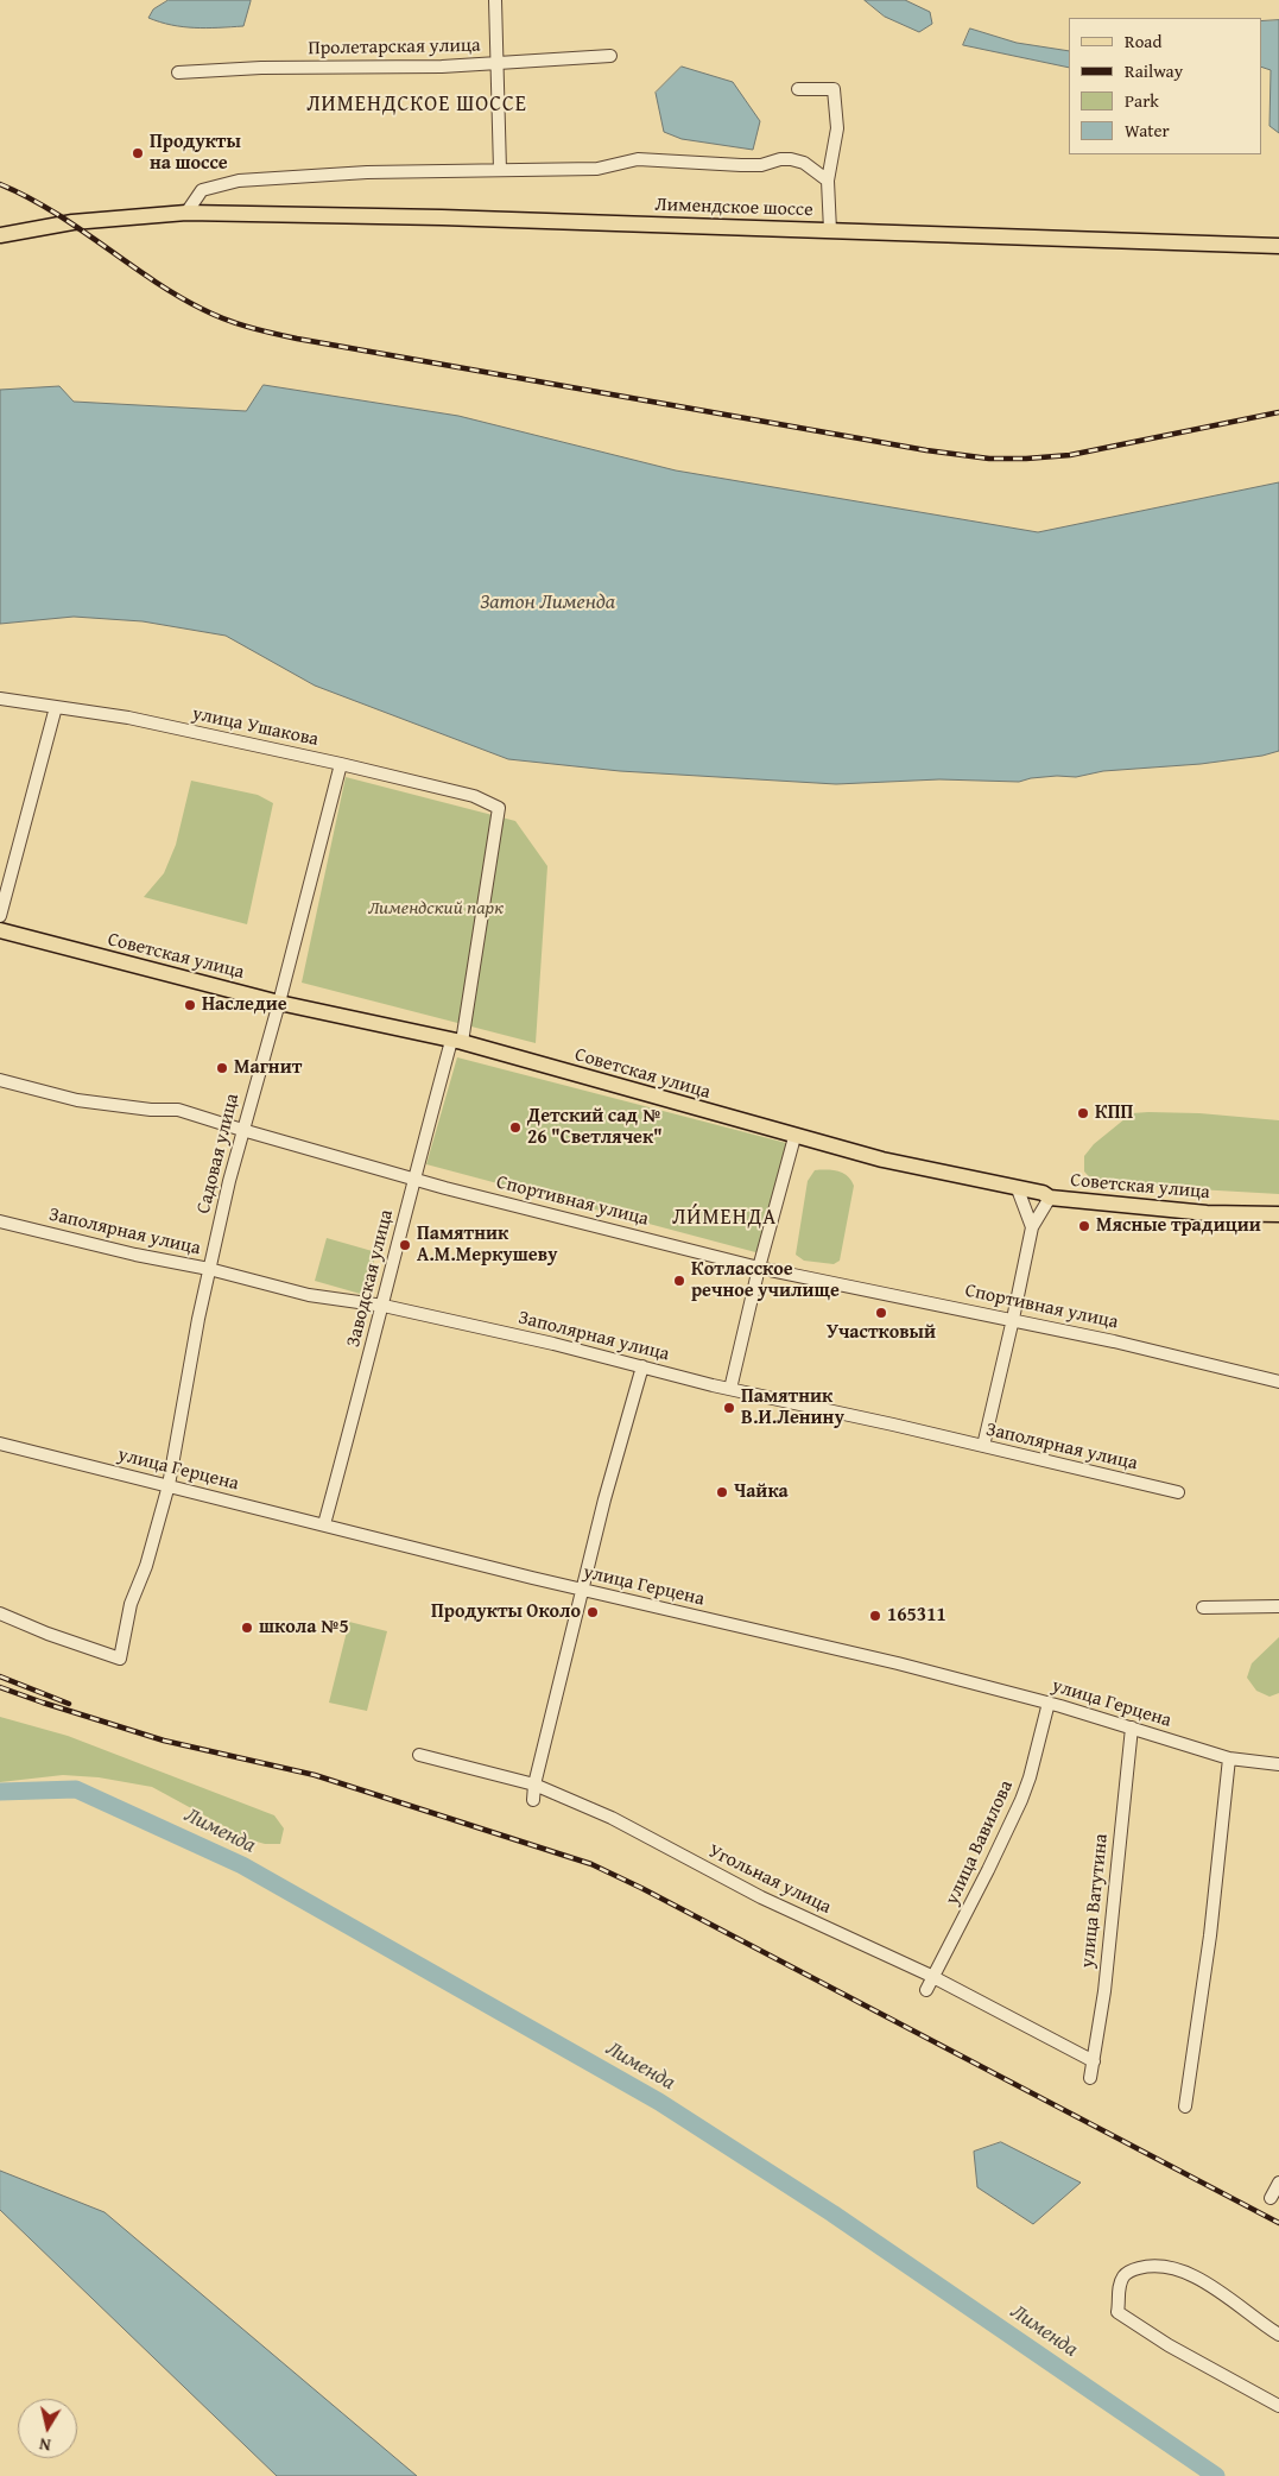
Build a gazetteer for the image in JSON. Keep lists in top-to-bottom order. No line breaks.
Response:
{"streets":{"main road":["Лимендское шоссе","Советская улица"],"street":["Пролетарская улица","улица Ушакова","Садовая улица","Спортивная улица","Заполярная улица","Заводская улица","улица Герцена","улица Вавилова","Угольная улица","улица Ватутина"]},"crossings":[["улица Ушакова","Садовая улица"],["улица Ушакова","Заводская улица"],["Советская улица","Садовая улица"],["Советская улица","Заводская улица"],["Садовая улица","Спортивная улица"],["Садовая улица","Заполярная улица"],["Садовая улица","улица Герцена"],["Спортивная улица","Заводская улица"],["Заполярная улица","Заводская улица"],["Заводская улица","улица Герцена"],["улица Герцена","улица Вавилова"],["улица Герцена","улица Ватутина"],["улица Вавилова","Угольная улица"],["Угольная улица","улица Ватутина"]],"districts":["ЛИМЕНДСКОЕ ШОССЕ","ЛИ́МЕНДА"],"water":["Затон Лименда","Лименда"],"parks":["Лимендский парк"],"places":["Продукты на шоссе","Наследие","Магнит","КПП","Детский сад № 26 \"Светлячек\"","Мясные традиции","Памятник А.М.Меркушеву","Котласское речное училище","Участковый","Памятник В.И.Ленину","Чайка","Продукты Около","165311","школа №5"],"legend":["Road","Railway","Park","Water"],"north":"bottom"}
